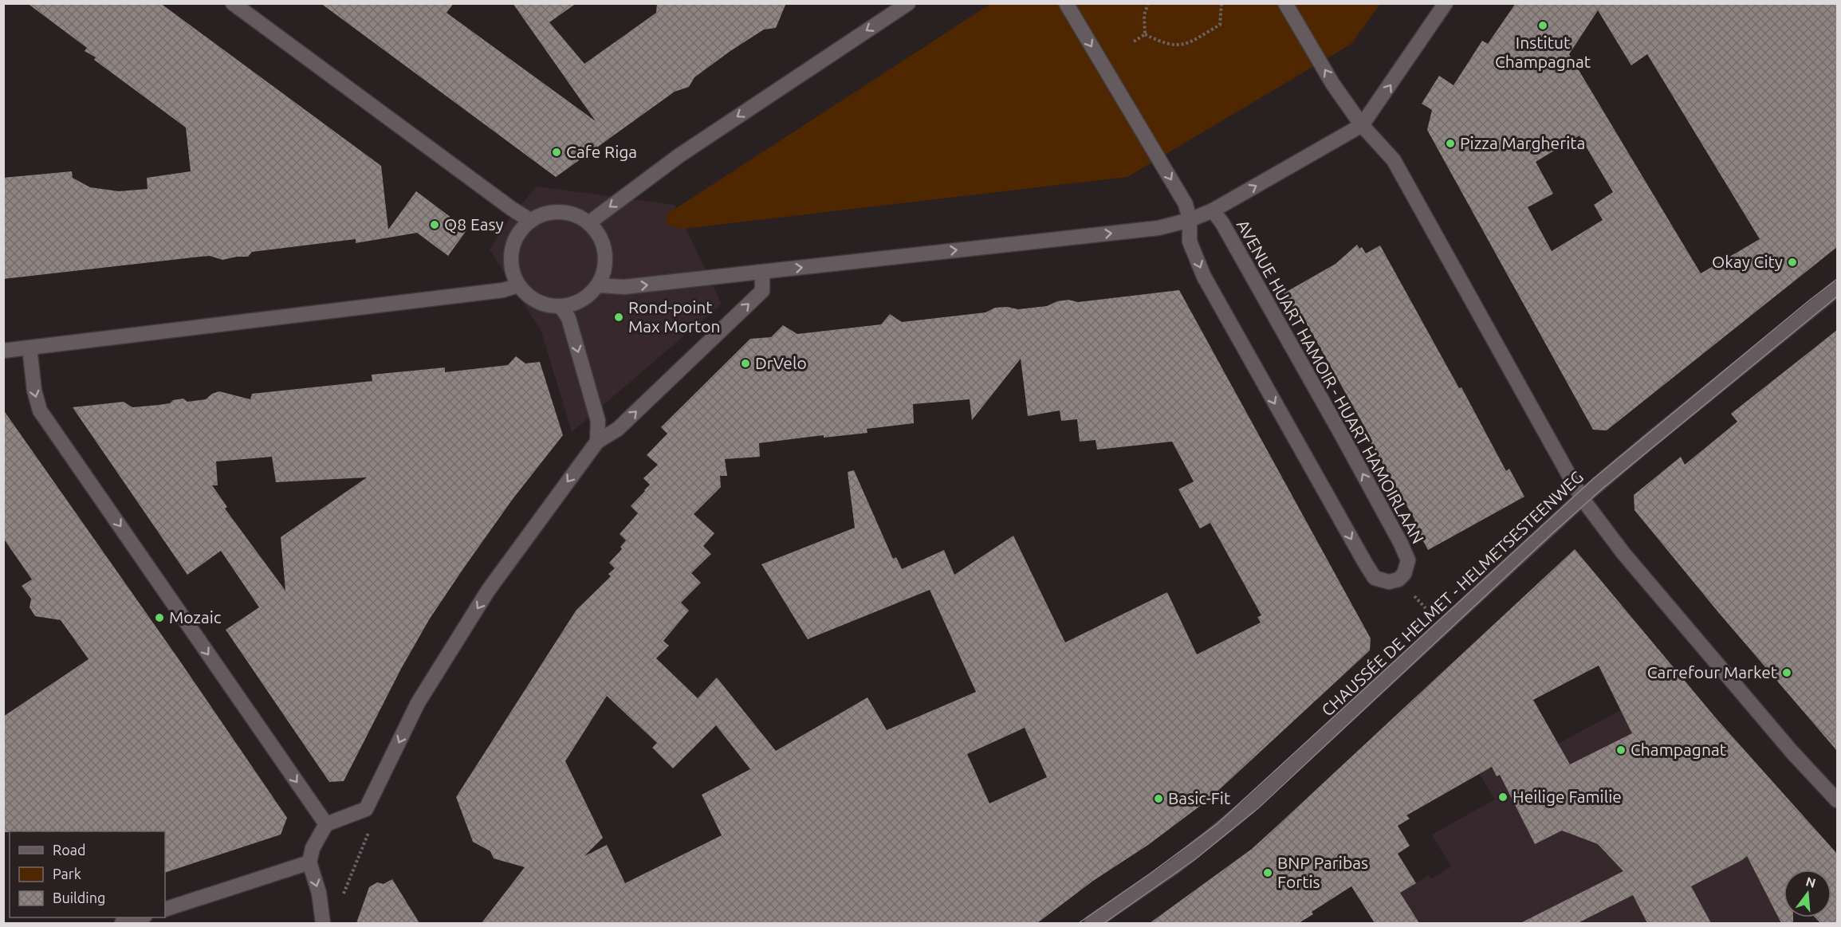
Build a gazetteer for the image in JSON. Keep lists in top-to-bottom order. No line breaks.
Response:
{"streets":{"street":["AVENUE HUART HAMOIR - HUART HAMOIRLAAN","CHAUSSÉE DE HELMET - HELMETSESTEENWEG"]},"places":["Institut Champagnat","Pizza Margherita","Cafe Riga","Q8 Easy","Okay City","Rond-point Max Morton","DrVelo","Mozaic","Carrefour Market","Champagnat","Heilige Familie","Basic-Fit","BNP Paribas Fortis"],"legend":["Road","Park","Building"],"north":"top"}
